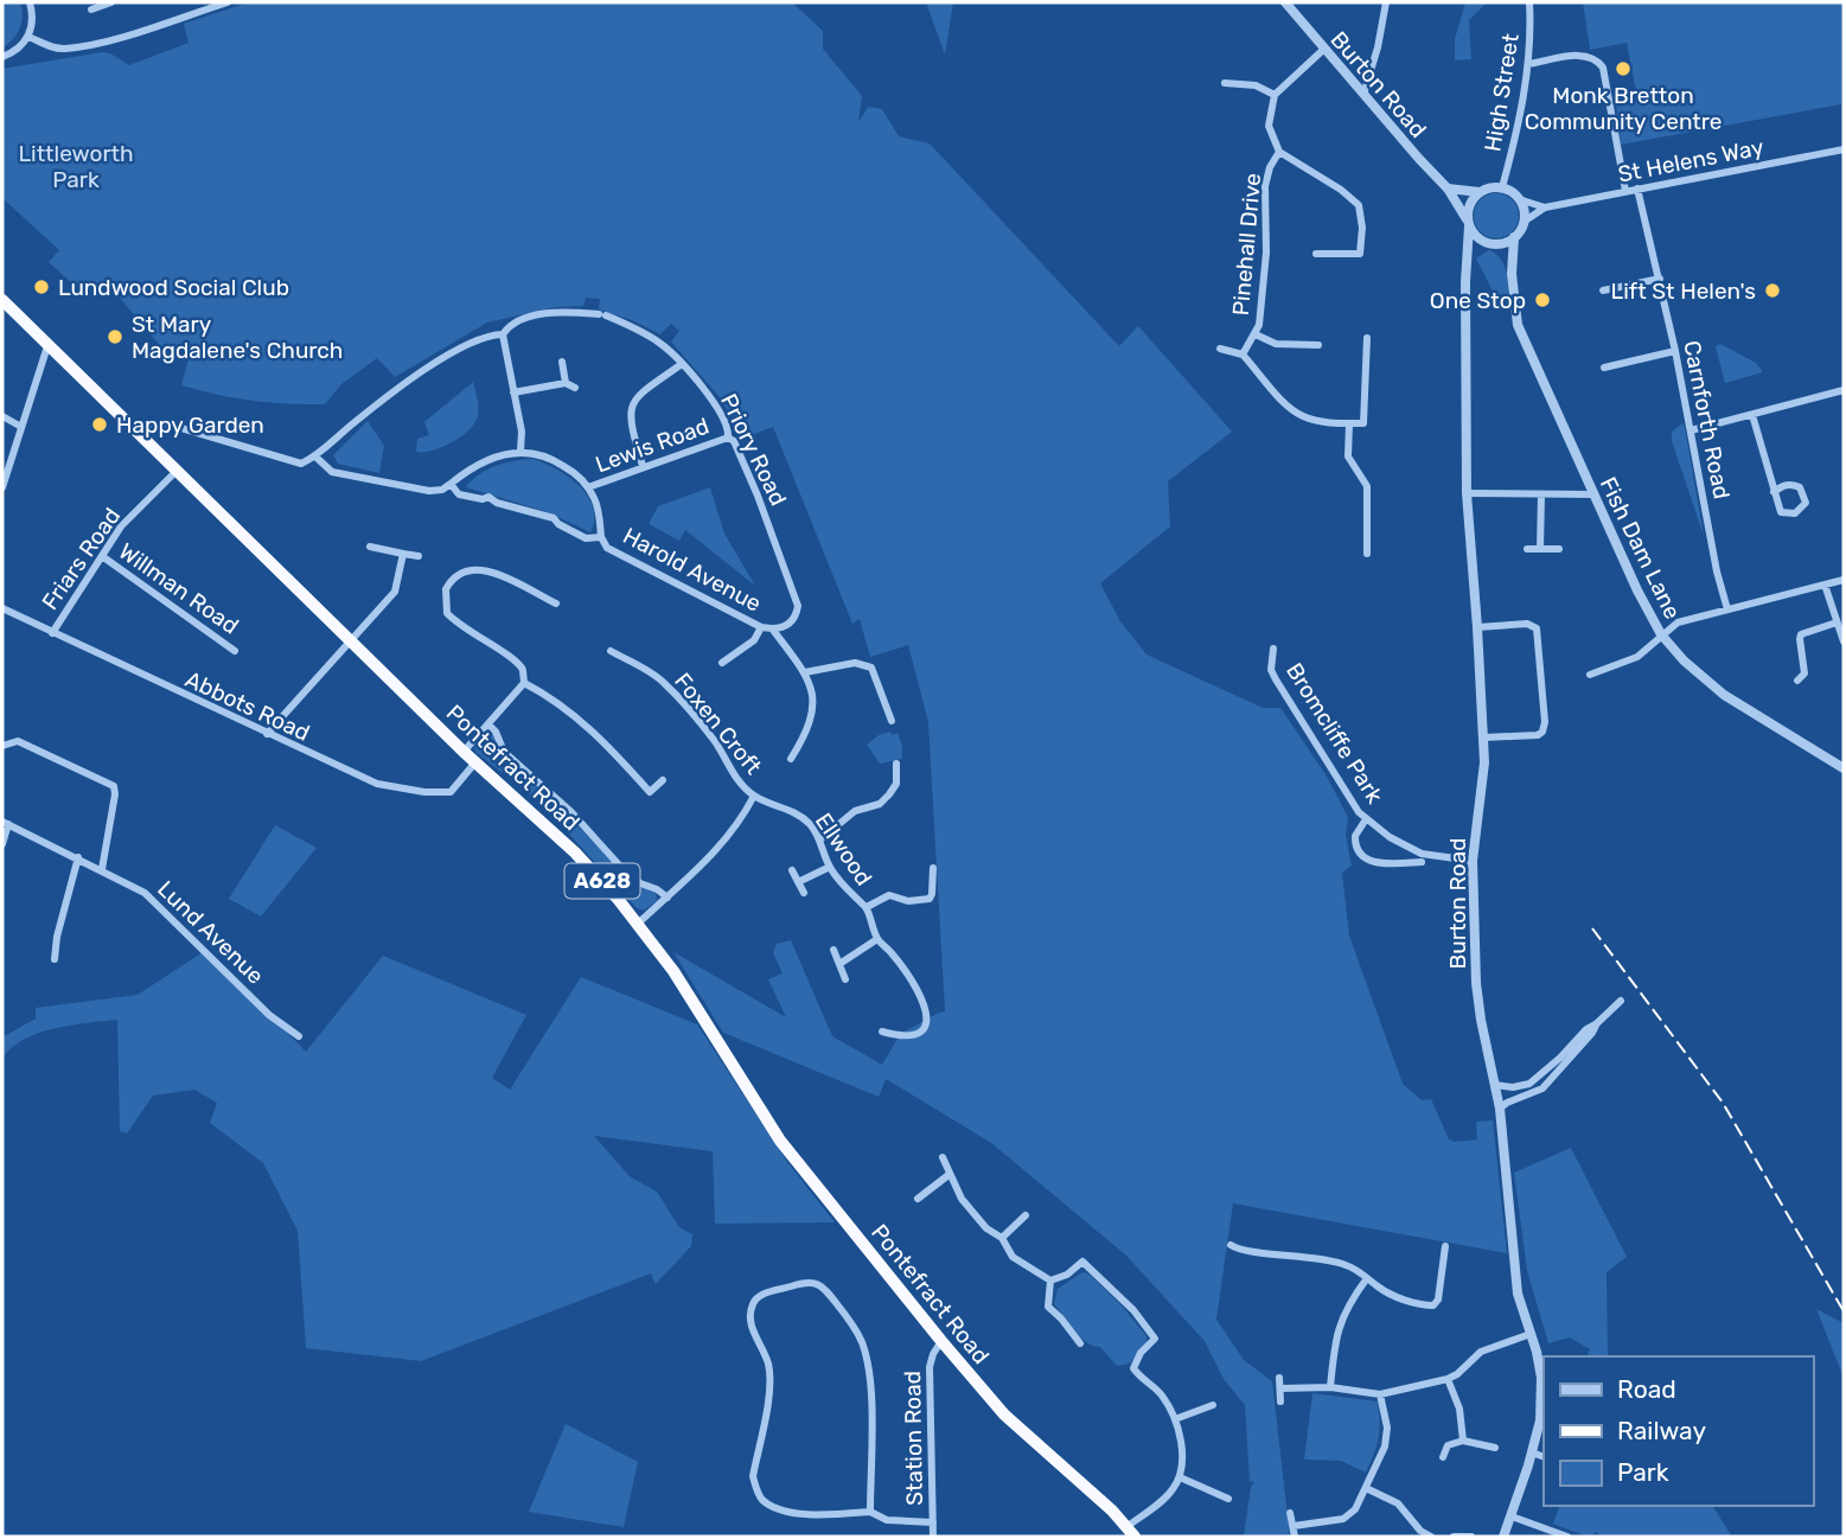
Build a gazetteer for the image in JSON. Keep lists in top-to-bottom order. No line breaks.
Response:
{"streets":{"highway":["Pontefract Road","A628"],"street":["Burton Road","High Street","St Helens Way","Pinehall Drive","Carnforth Road","Lewis Road","Priory Road","Fish Dam Lane","Friars Road","Harold Avenue","Willman Road","Abbots Road","Foxen Croft","Bromcliffe Park","Ellwood","Lund Avenue","Station Road"]},"crossings":[["Burton Road","High Street"],["Burton Road","St Helens Way"],["Burton Road","Fish Dam Lane"],["Burton Road","Bromcliffe Park"],["High Street","St Helens Way"],["High Street","Fish Dam Lane"],["St Helens Way","Carnforth Road"],["St Helens Way","Fish Dam Lane"],["Lewis Road","Priory Road"],["Priory Road","Harold Avenue"],["Friars Road","Willman Road"],["Friars Road","Abbots Road"],["Friars Road","Pontefract Road"],["Harold Avenue","Pontefract Road"],["Abbots Road","Pontefract Road"],["Foxen Croft","Ellwood"],["Pontefract Road","Station Road"]],"parks":["Littleworth Park"],"places":["Monk Bretton Community Centre","Lundwood Social Club","Lift St Helen's","One Stop","St Mary Magdalene's Church","Happy Garden"],"legend":["Road","Railway","Park"]}
